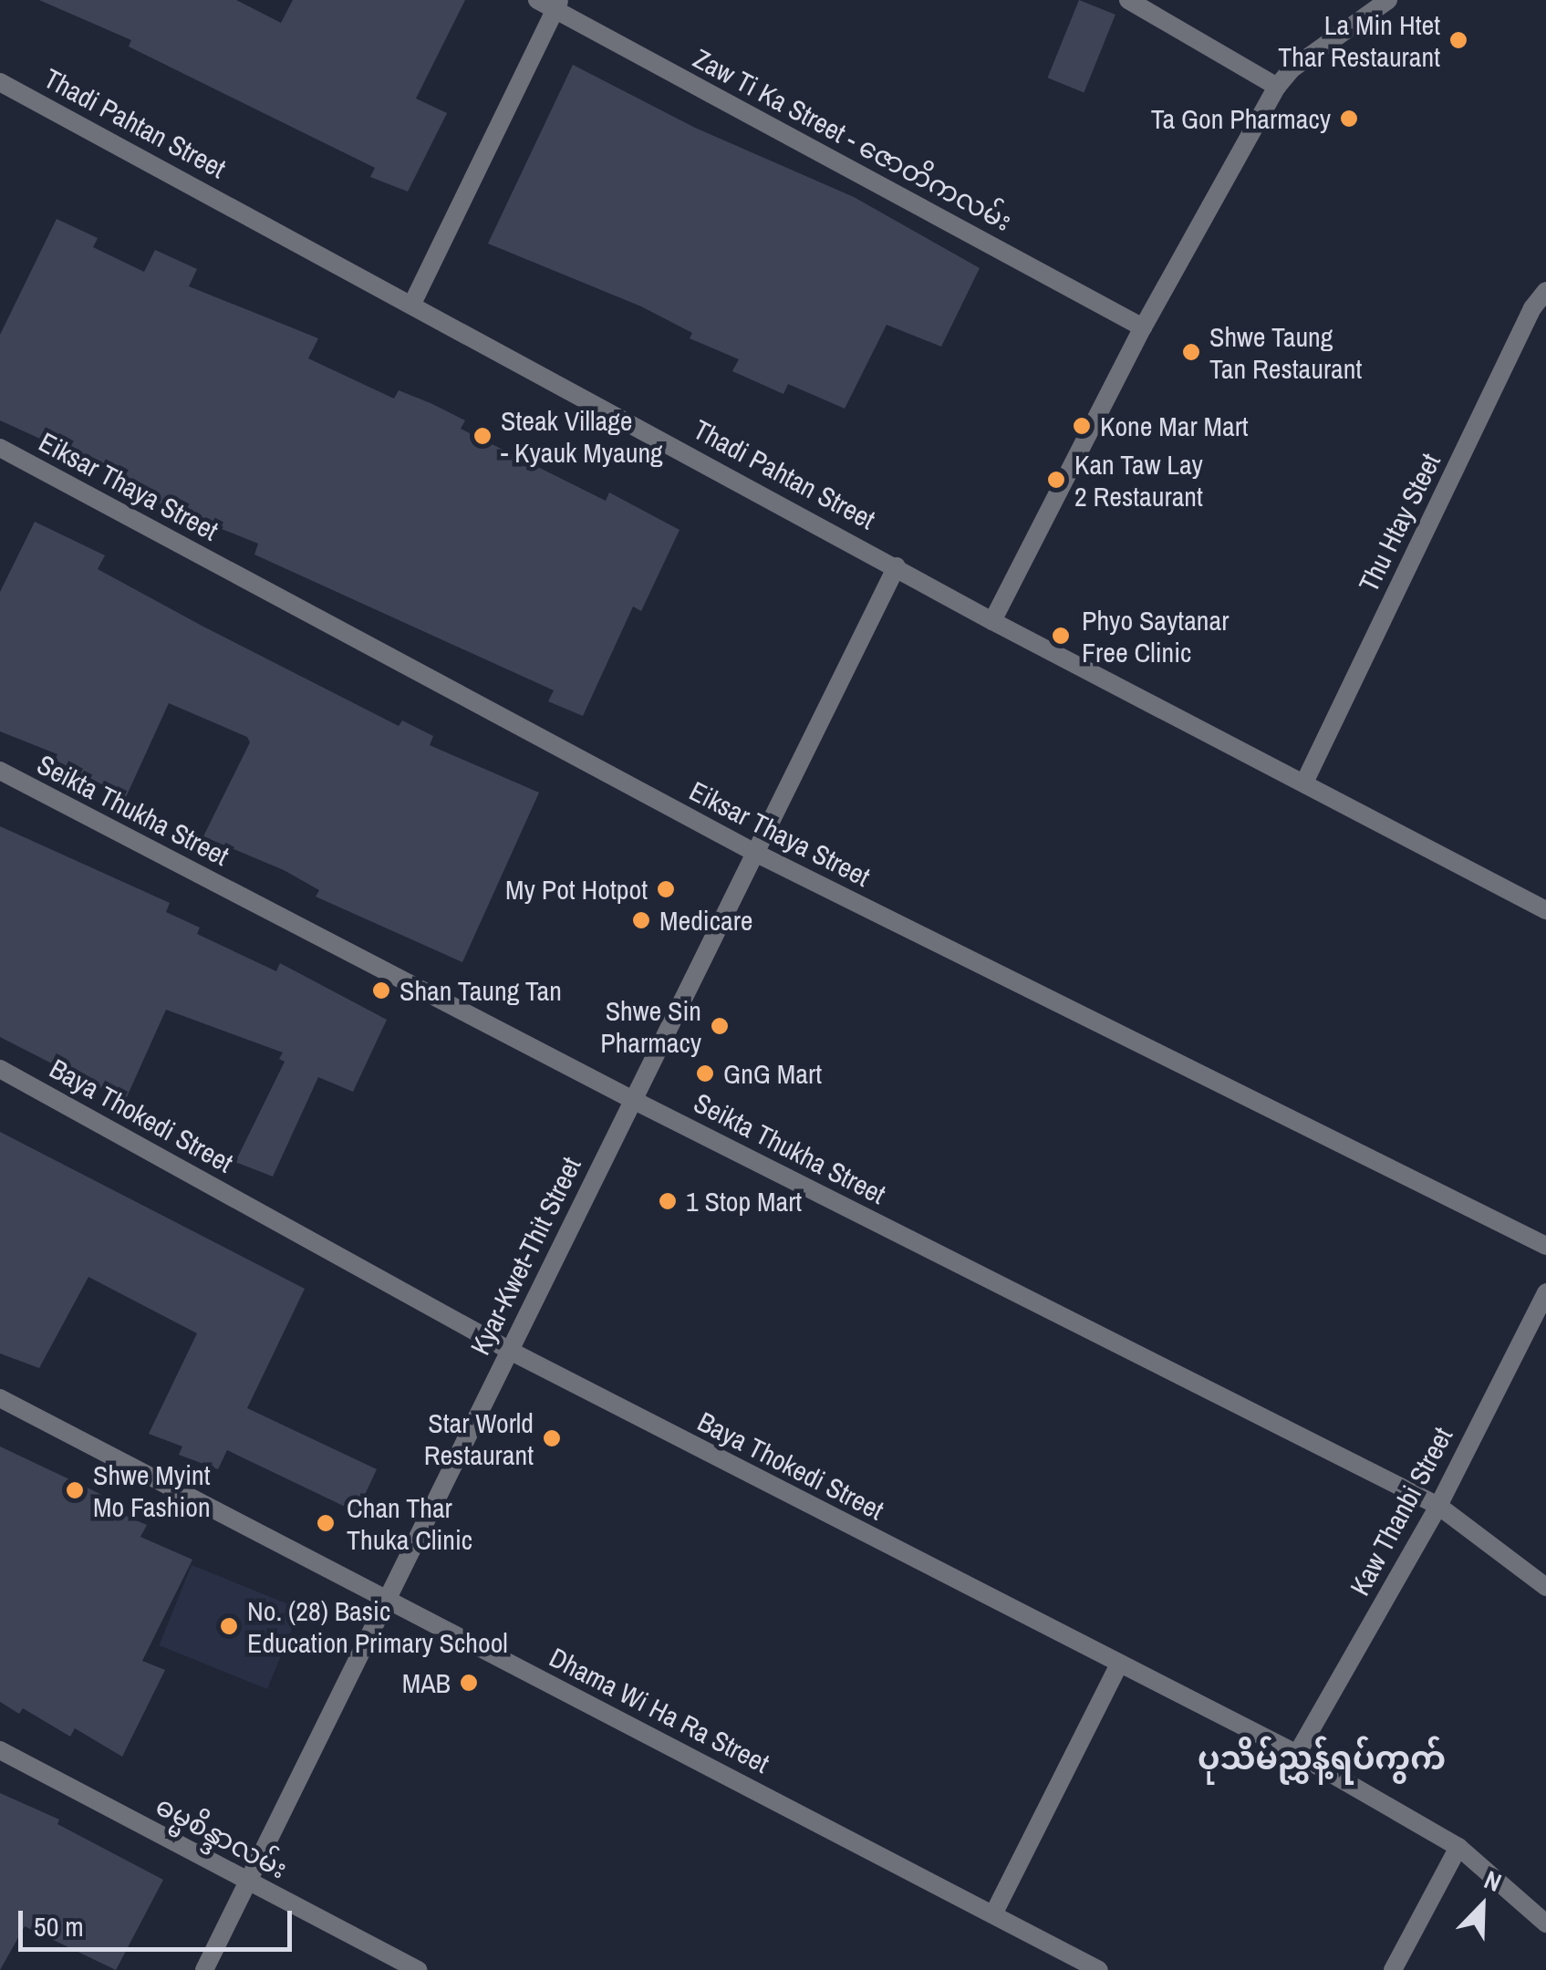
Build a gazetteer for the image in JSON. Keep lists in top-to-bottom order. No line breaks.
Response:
{"streets":{"street":["Thadi Pahtan Street","Zaw Ti Ka Street - ဇောတိကလမ်း","Eiksar Thaya Street","Thu Htay Steet","Seikta Thukha Street","Baya Thokedi Street","Kyar-Kwet-Thit Street","Kaw Thanbi Street","Dhama Wi Ha Ra Street","ဓမ္မစိန္ဒာလမ်း"]},"crossings":[["Thadi Pahtan Street","Thu Htay Steet"],["Thadi Pahtan Street","Kyar-Kwet-Thit Street"],["Eiksar Thaya Street","Kyar-Kwet-Thit Street"],["Seikta Thukha Street","Kyar-Kwet-Thit Street"],["Seikta Thukha Street","Kaw Thanbi Street"],["Baya Thokedi Street","Kyar-Kwet-Thit Street"],["Baya Thokedi Street","Kaw Thanbi Street"],["Kyar-Kwet-Thit Street","Dhama Wi Ha Ra Street"],["Kyar-Kwet-Thit Street","ဓမ္မစိန္ဒာလမ်း"]],"districts":["ပုသိမ်ညွှန့်ရပ်ကွက်"],"places":["La Min Htet Thar Restaurant","Ta Gon Pharmacy","Shwe Taung Tan Restaurant","Kone Mar Mart","Steak Village - Kyauk Myaung","Kan Taw Lay 2 Restaurant","Phyo Saytanar Free Clinic","My Pot Hotpot","Medicare","Shan Taung Tan","Shwe Sin Pharmacy","GnG Mart","1 Stop Mart","Star World Restaurant","Shwe Myint Mo Fashion","Chan Thar Thuka Clinic","No. (28) Basic Education Primary School","MAB"],"scale_bar":"50 m","north":"top right"}
